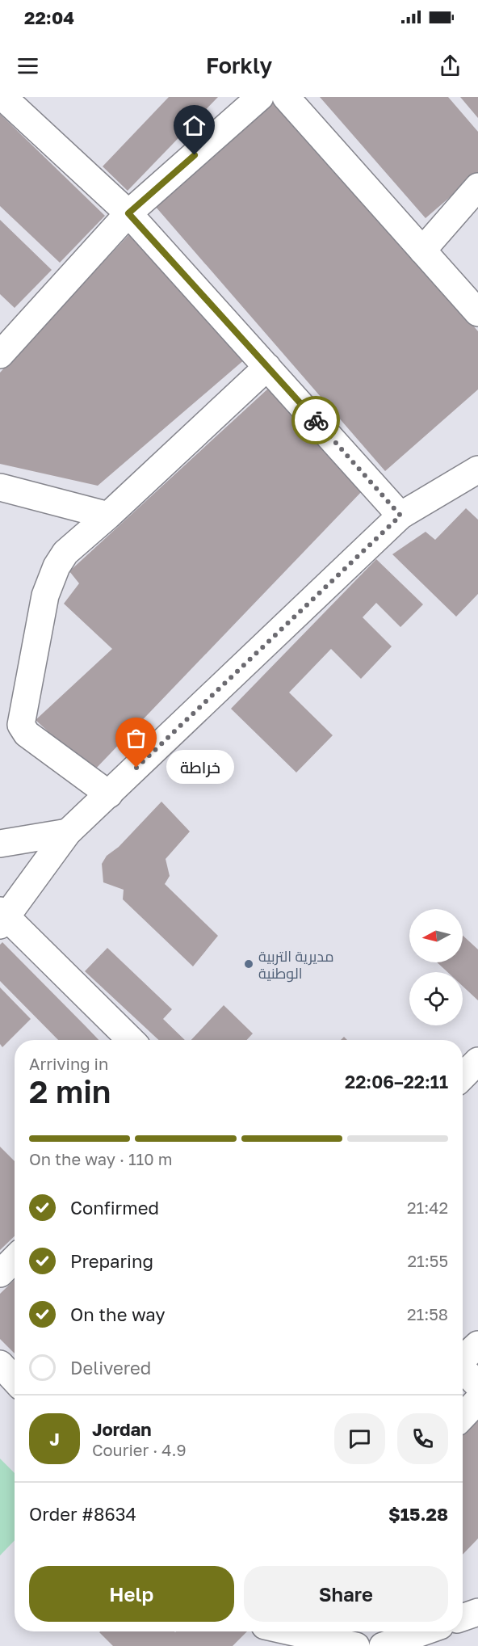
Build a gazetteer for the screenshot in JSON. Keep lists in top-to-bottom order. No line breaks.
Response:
{"places":["خراطة","مديرية التربية الوطنية"],"north":"left","page":{"status":"22:04","header":"Forkly","bubble":"خراطة","heading":["2 min","Arriving in","22:06–22:11"],"panel":["Jordan","Courier · 4.9","Order #8634","$15.28"],"bar":"On the way · 110 m","list":[["Confirmed","21:42"],["Preparing","21:55"],["On the way","21:58"],"Delivered"],"round":"J","buttons":["Help","Share"]}}
